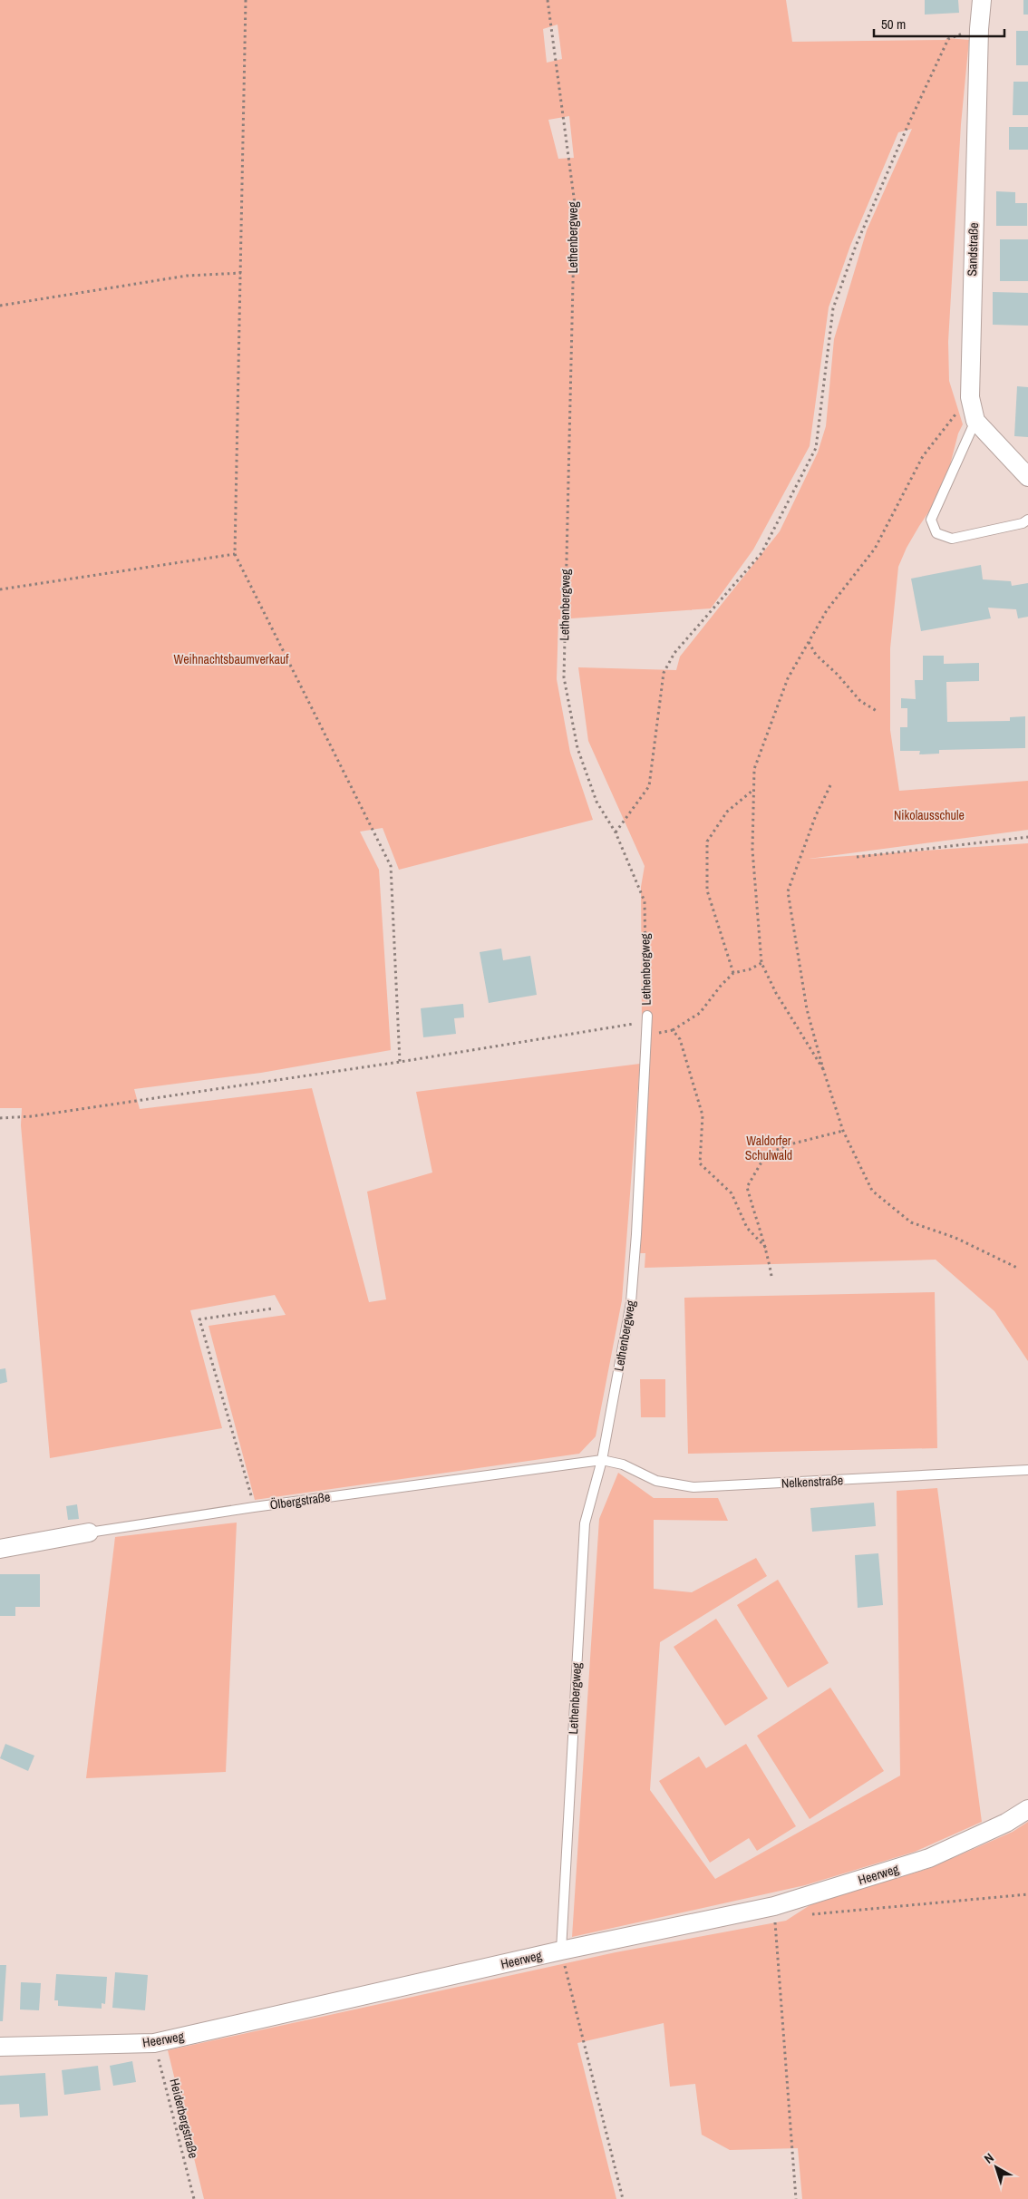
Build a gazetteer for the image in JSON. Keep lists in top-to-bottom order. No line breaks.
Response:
{"streets":{"street":["Sandstraße","Ölbergstraße","Heerweg"],"lane":["Lethenbergweg","Nelkenstraße"],"path":["Heiderbergstraße"]},"crossings":[["Lethenbergweg","Nelkenstraße"],["Lethenbergweg","Ölbergstraße"],["Lethenbergweg","Heerweg"],["Nelkenstraße","Ölbergstraße"],["Heerweg","Heiderbergstraße"]],"parks":["Weihnachtsbaumverkauf","Nikolausschule","Waldorfer Schulwald"],"scale_bar":"50 m","north":"top left"}
